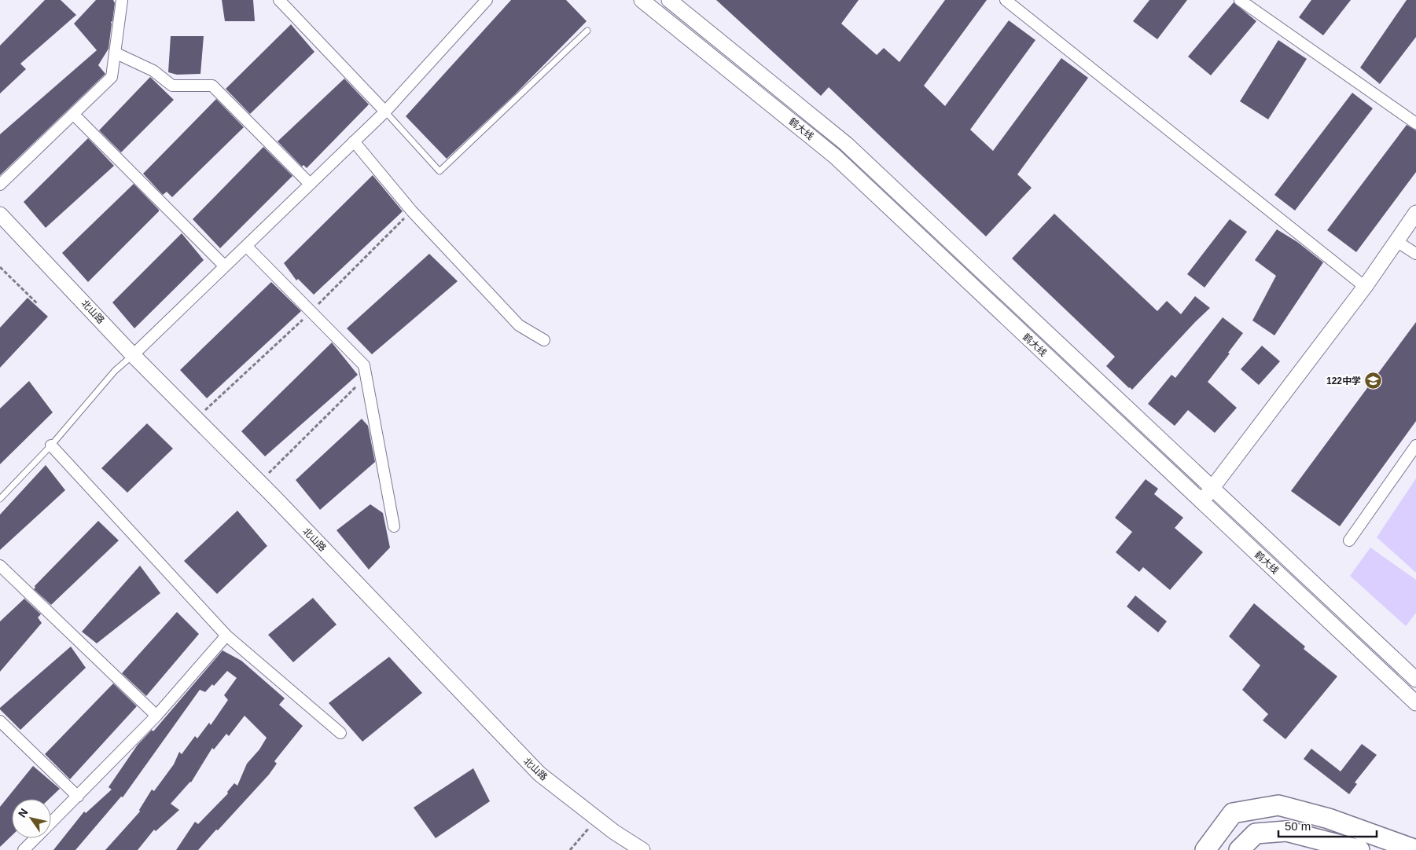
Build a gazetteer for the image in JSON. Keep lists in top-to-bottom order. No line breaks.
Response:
{"streets":{"main road":["鹤大线","北山路"]},"places":{"school or university":["122中学"]},"scale_bar":"50 m","north":"top left"}
